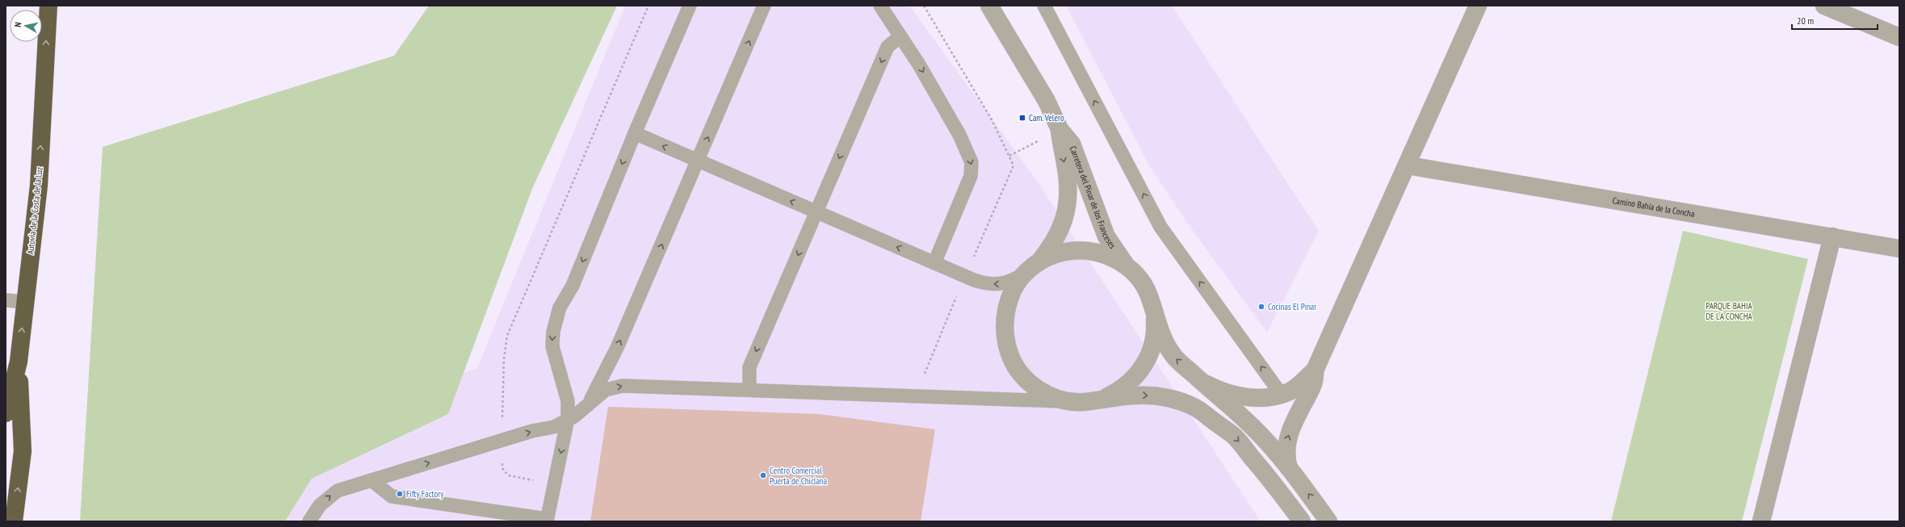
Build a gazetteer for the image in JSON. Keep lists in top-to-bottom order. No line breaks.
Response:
{"streets":{"highway":["Autovía de la Costa de la Luz"],"street":["Carretera del Pinar de los Franceses","Camino Bahía de la Concha"]},"one_way":["Autovía de la Costa de la Luz"],"parks":["PARQUE BAHIA DE LA CONCHA"],"places":{"transit":["Cam. Velero"],"other":["Cocinas El Pinar","Centro Comercial Puerta de Chiclana","Fifty Factory"]},"scale_bar":"20 m","north":"left"}
